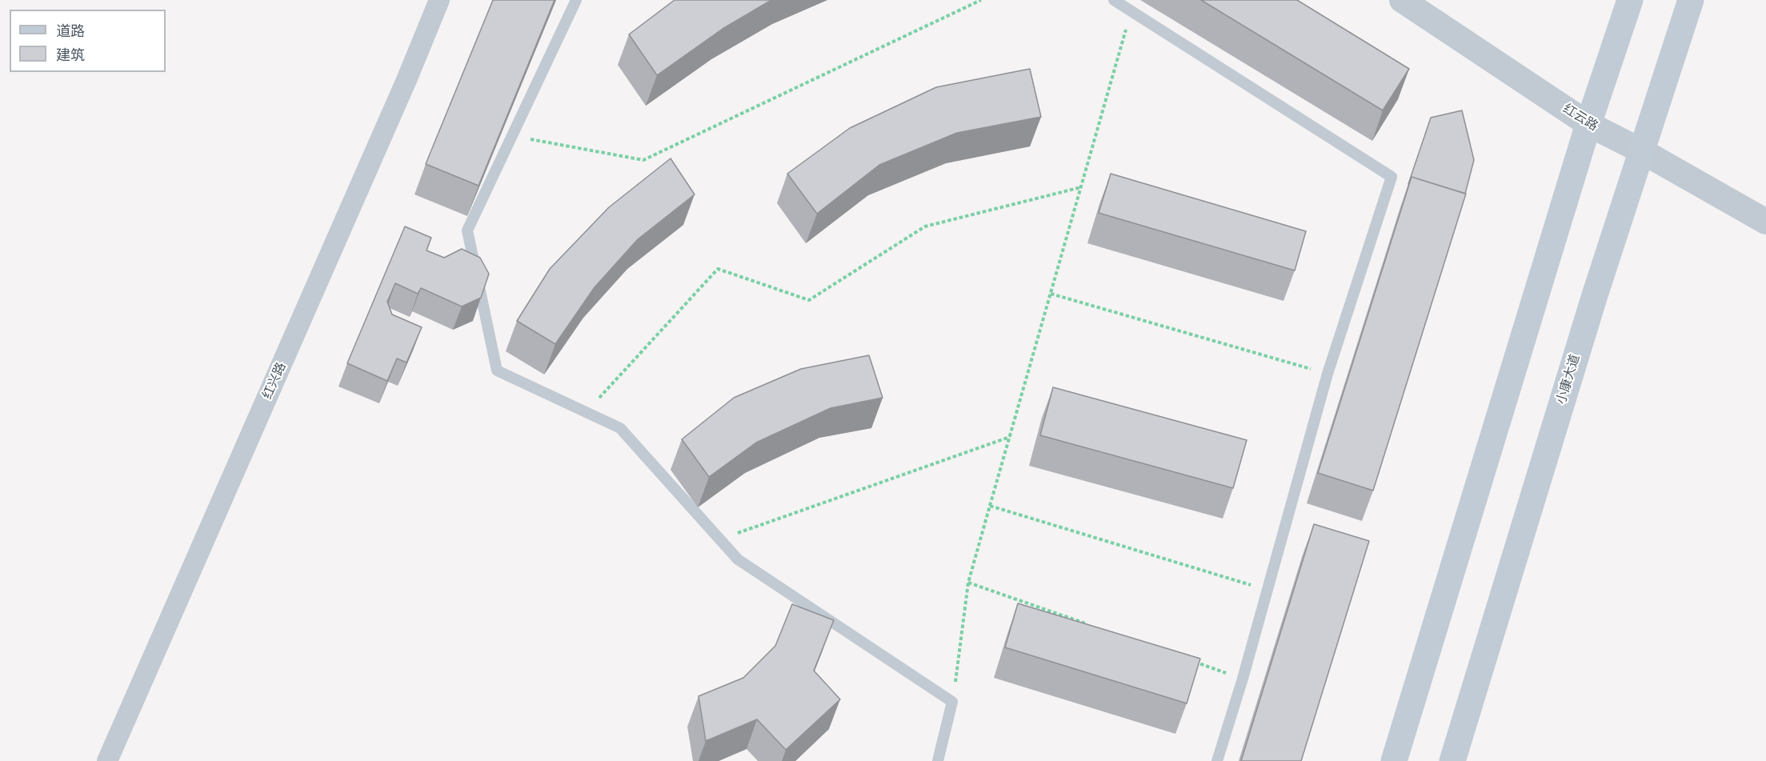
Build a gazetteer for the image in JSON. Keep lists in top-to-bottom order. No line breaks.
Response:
{"streets":{"main road":["小康大道"],"street":["红云路","红兴路"]},"crossings":[["红云路","小康大道"]],"legend":["道路","建筑"]}
